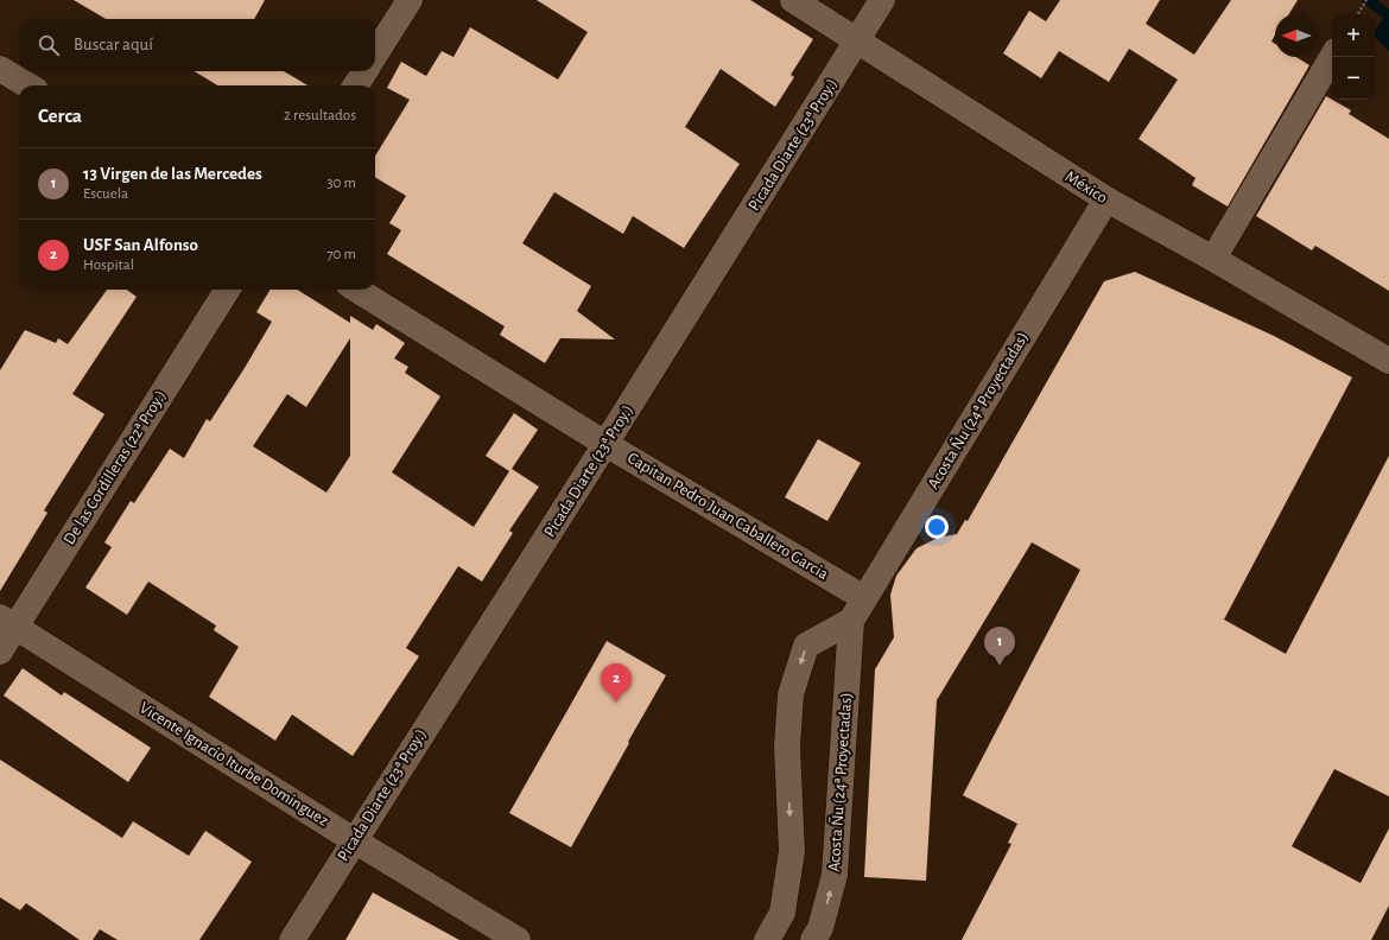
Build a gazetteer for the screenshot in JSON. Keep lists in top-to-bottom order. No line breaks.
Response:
{"streets":{"street":["Picada Diarte (23ª Proy.)","México","Acosta Ñu (24ª Proyectadas)","De las Cordilleras (22ª Proy.)","Capitan Pedro Juan Caballero Garcia","Vicente Ignacio Iturbe Dominguez"]},"crossings":[["Picada Diarte (23ª Proy.)","México"],["Picada Diarte (23ª Proy.)","Capitan Pedro Juan Caballero Garcia"],["Picada Diarte (23ª Proy.)","Vicente Ignacio Iturbe Dominguez"],["México","Acosta Ñu (24ª Proyectadas)"],["Acosta Ñu (24ª Proyectadas)","Capitan Pedro Juan Caballero Garcia"],["De las Cordilleras (22ª Proy.)","Vicente Ignacio Iturbe Dominguez"]],"north":"left","page":{"map_buttons":["+","−"],"search":"Buscar aquí","heading":["Cerca","2 resultados"],"list":[{"mark":"1","name":"13 Virgen de las Mercedes","note":"Escuela","value":"30 m"},{"mark":"2","name":"USF San Alfonso","note":"Hospital","value":"70 m"}],"pins":["1","2"]}}
